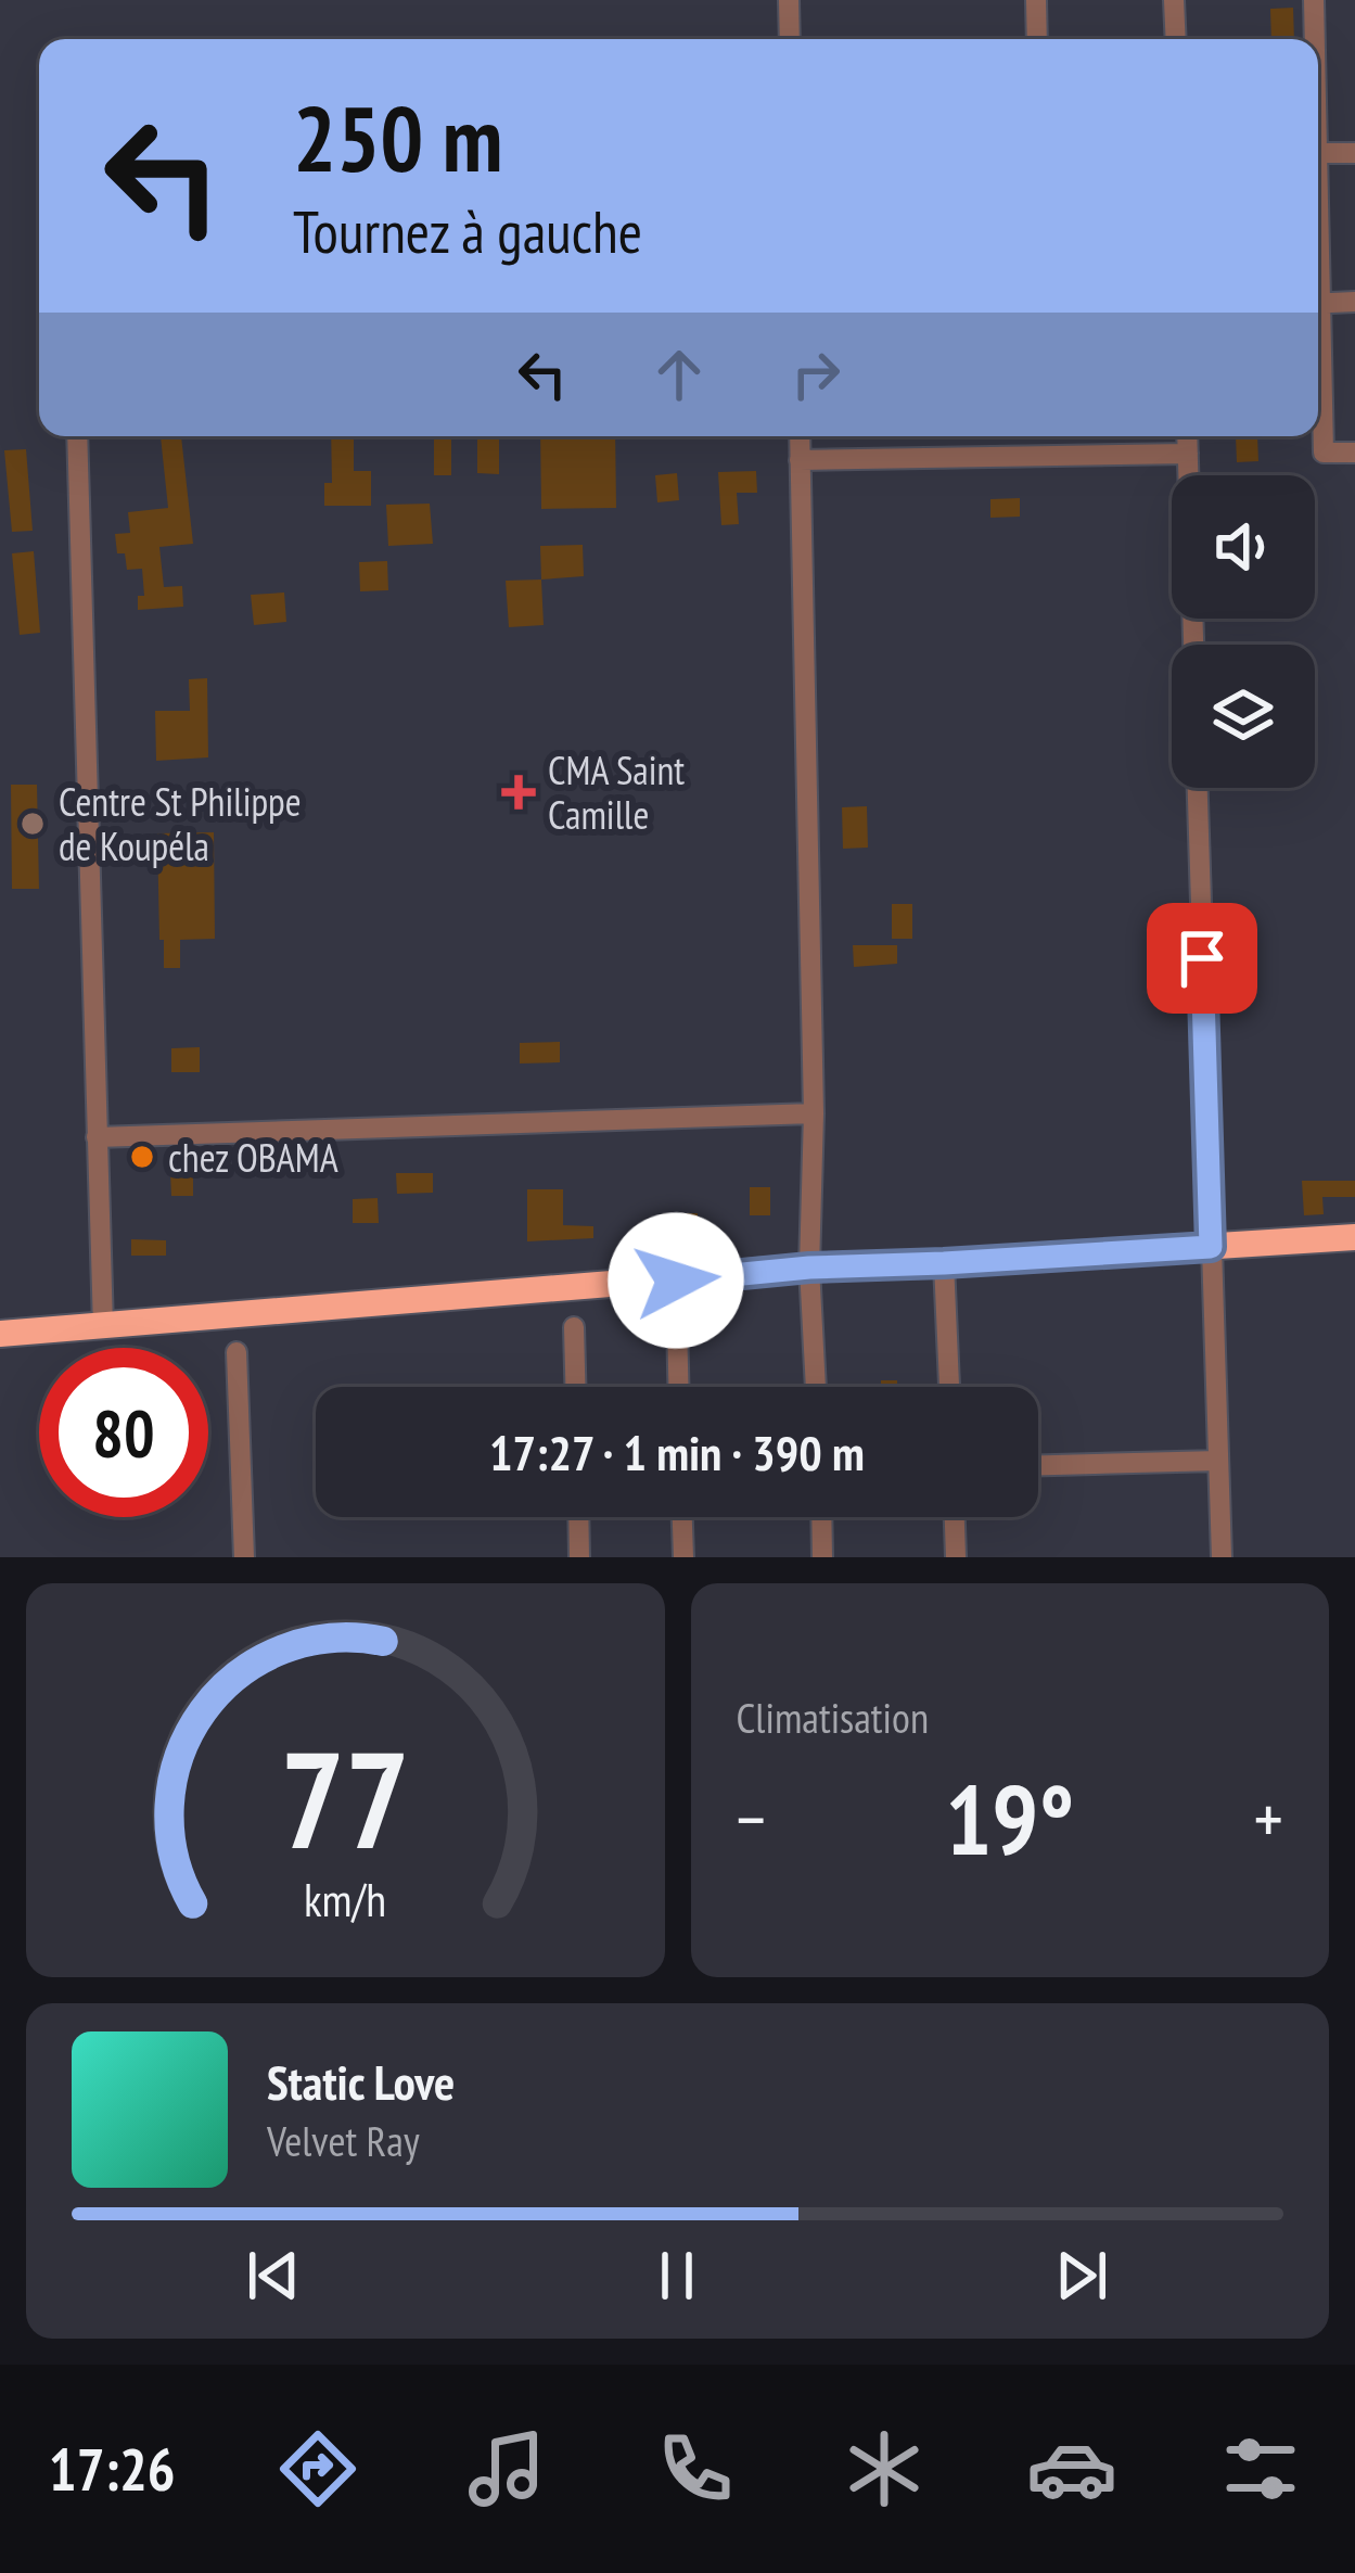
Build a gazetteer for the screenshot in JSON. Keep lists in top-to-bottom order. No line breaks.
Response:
{"places":{"health":["CMA Saint Camille"],"other":["Centre St Philippe de Koupéla","chez OBAMA"]},"page":{"turn":["250 m","Tournez à gauche"],"limit":"80","trip":"17:27 · 1 min · 390 m","tile":"Climatisation","heat":["−","19°","+"],"song":["Static Love","Velvet Ray"],"tabs":"17:26","gauge":["77","km/h"]}}
